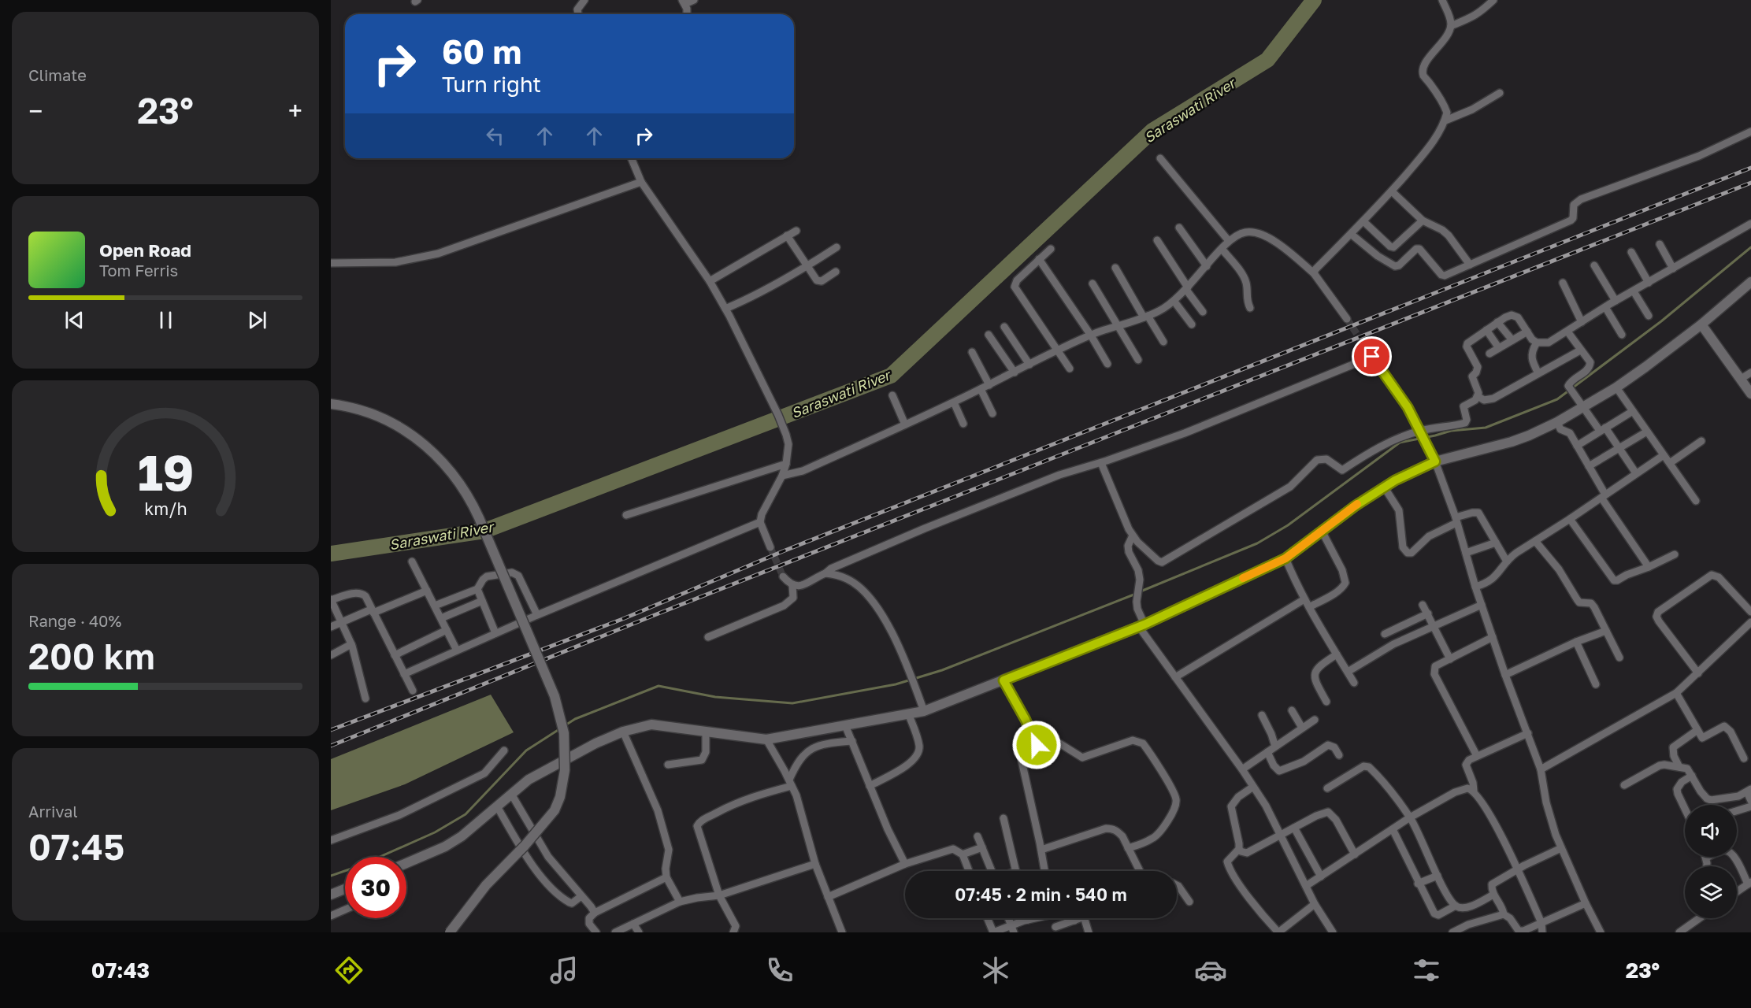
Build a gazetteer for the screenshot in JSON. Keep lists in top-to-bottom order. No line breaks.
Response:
{"water":["Saraswati River"],"page":{"tile":["Climate",["Range · 40%","200 km"],["Arrival","07:45"]],"turn":["60 m","Turn right"],"heat":["−","23°","+"],"song":["Open Road","Tom Ferris"],"limit":"30","trip":"07:45 · 2 min · 540 m","tabs":["07:43","23°"],"gauge":["19","km/h"]}}
